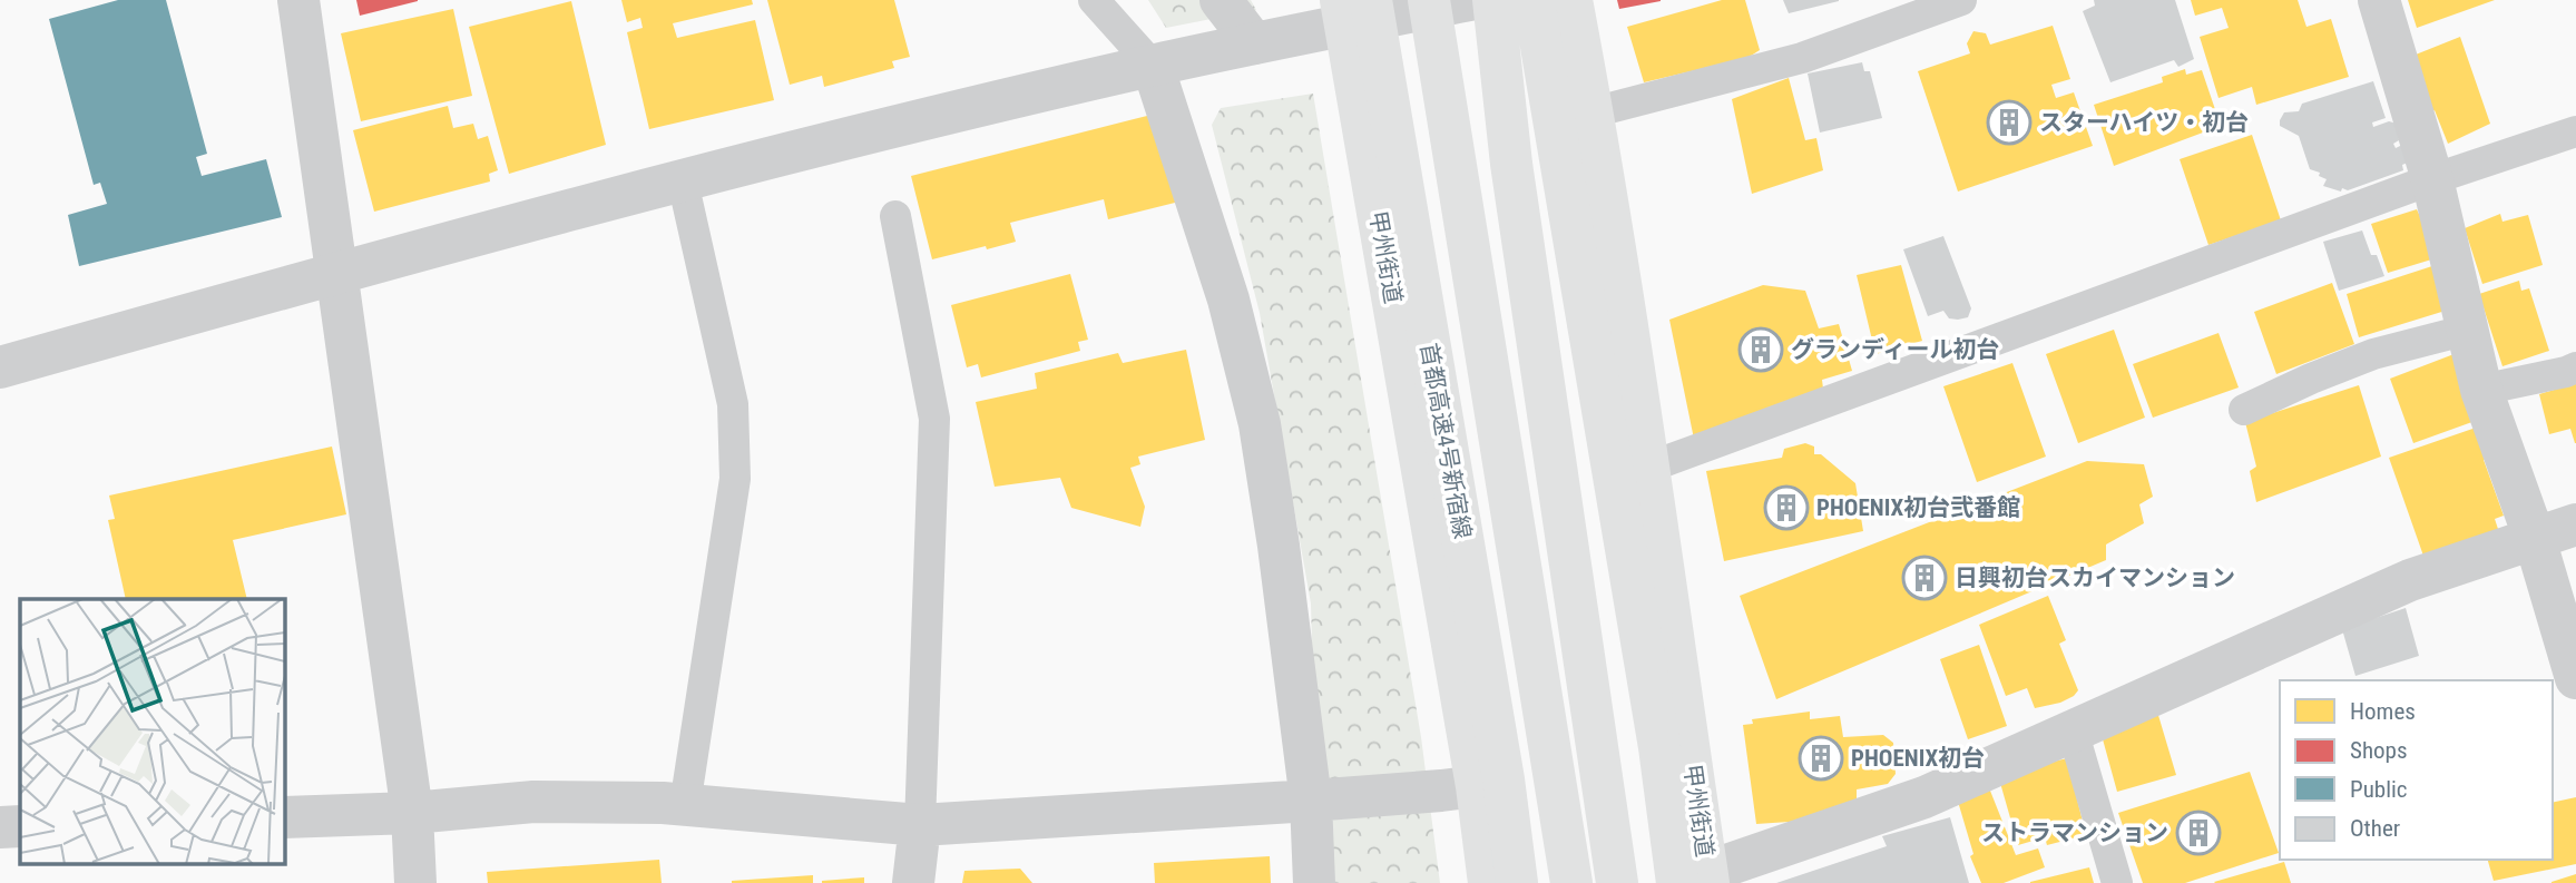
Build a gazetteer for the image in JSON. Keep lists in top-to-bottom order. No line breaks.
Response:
{"streets":{"highway":["甲州街道","首都高速4号新宿線"]},"crossings":[["甲州街道","首都高速4号新宿線"]],"places":{"building":["スターハイツ・初台","グランディール初台","PHOENIX初台弐番館","日興初台スカイマンション","PHOENIX初台","ストラマンション"]},"legend":["Homes","Shops","Public","Other"]}
